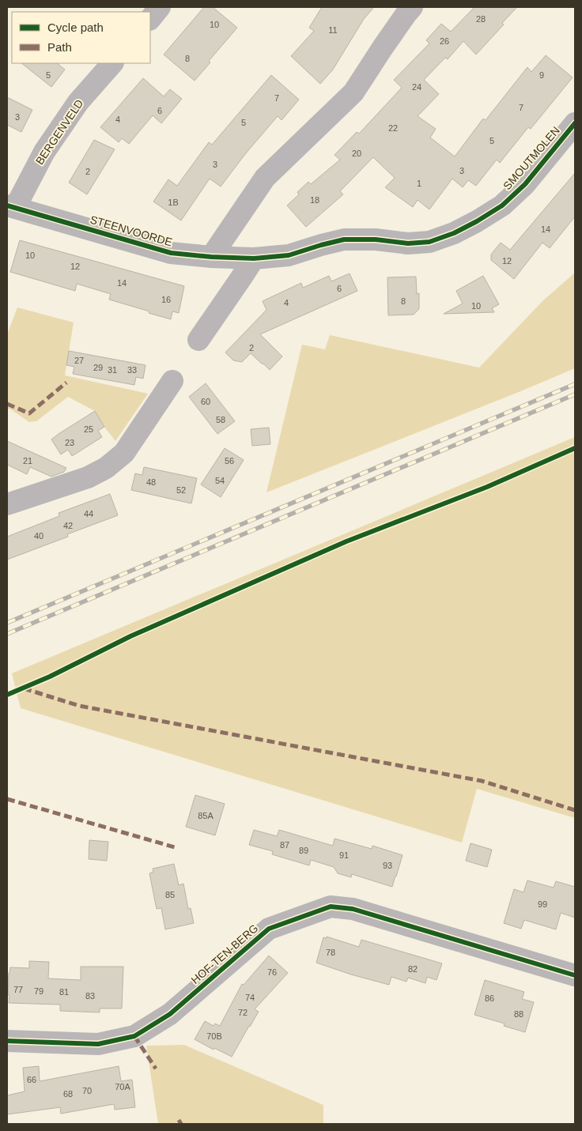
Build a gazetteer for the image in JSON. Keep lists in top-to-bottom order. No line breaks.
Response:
{"streets":{"street":["BERGENVELD","SMOUTMOLEN","STEENVOORDE","HOF-TEN-BERG"]},"crossings":[["BERGENVELD","STEENVOORDE"],["SMOUTMOLEN","STEENVOORDE"]],"house_numbers":["28","10","11","26","8","5","9","24","7","7","6","3","4","5","22","5","20","3","3","2","1","18","1B","14","10","12","12","14","6","16","8","4","10","2","27","29","31","33","60","58","25","23","21","56","54","48","52","44","42","40","85A","87","89","91","93","85","99","78","82","76","77","79","81","83","74","86","72","88","70B","66","70A","70","68"],"legend":["Cycle path","Path"]}
